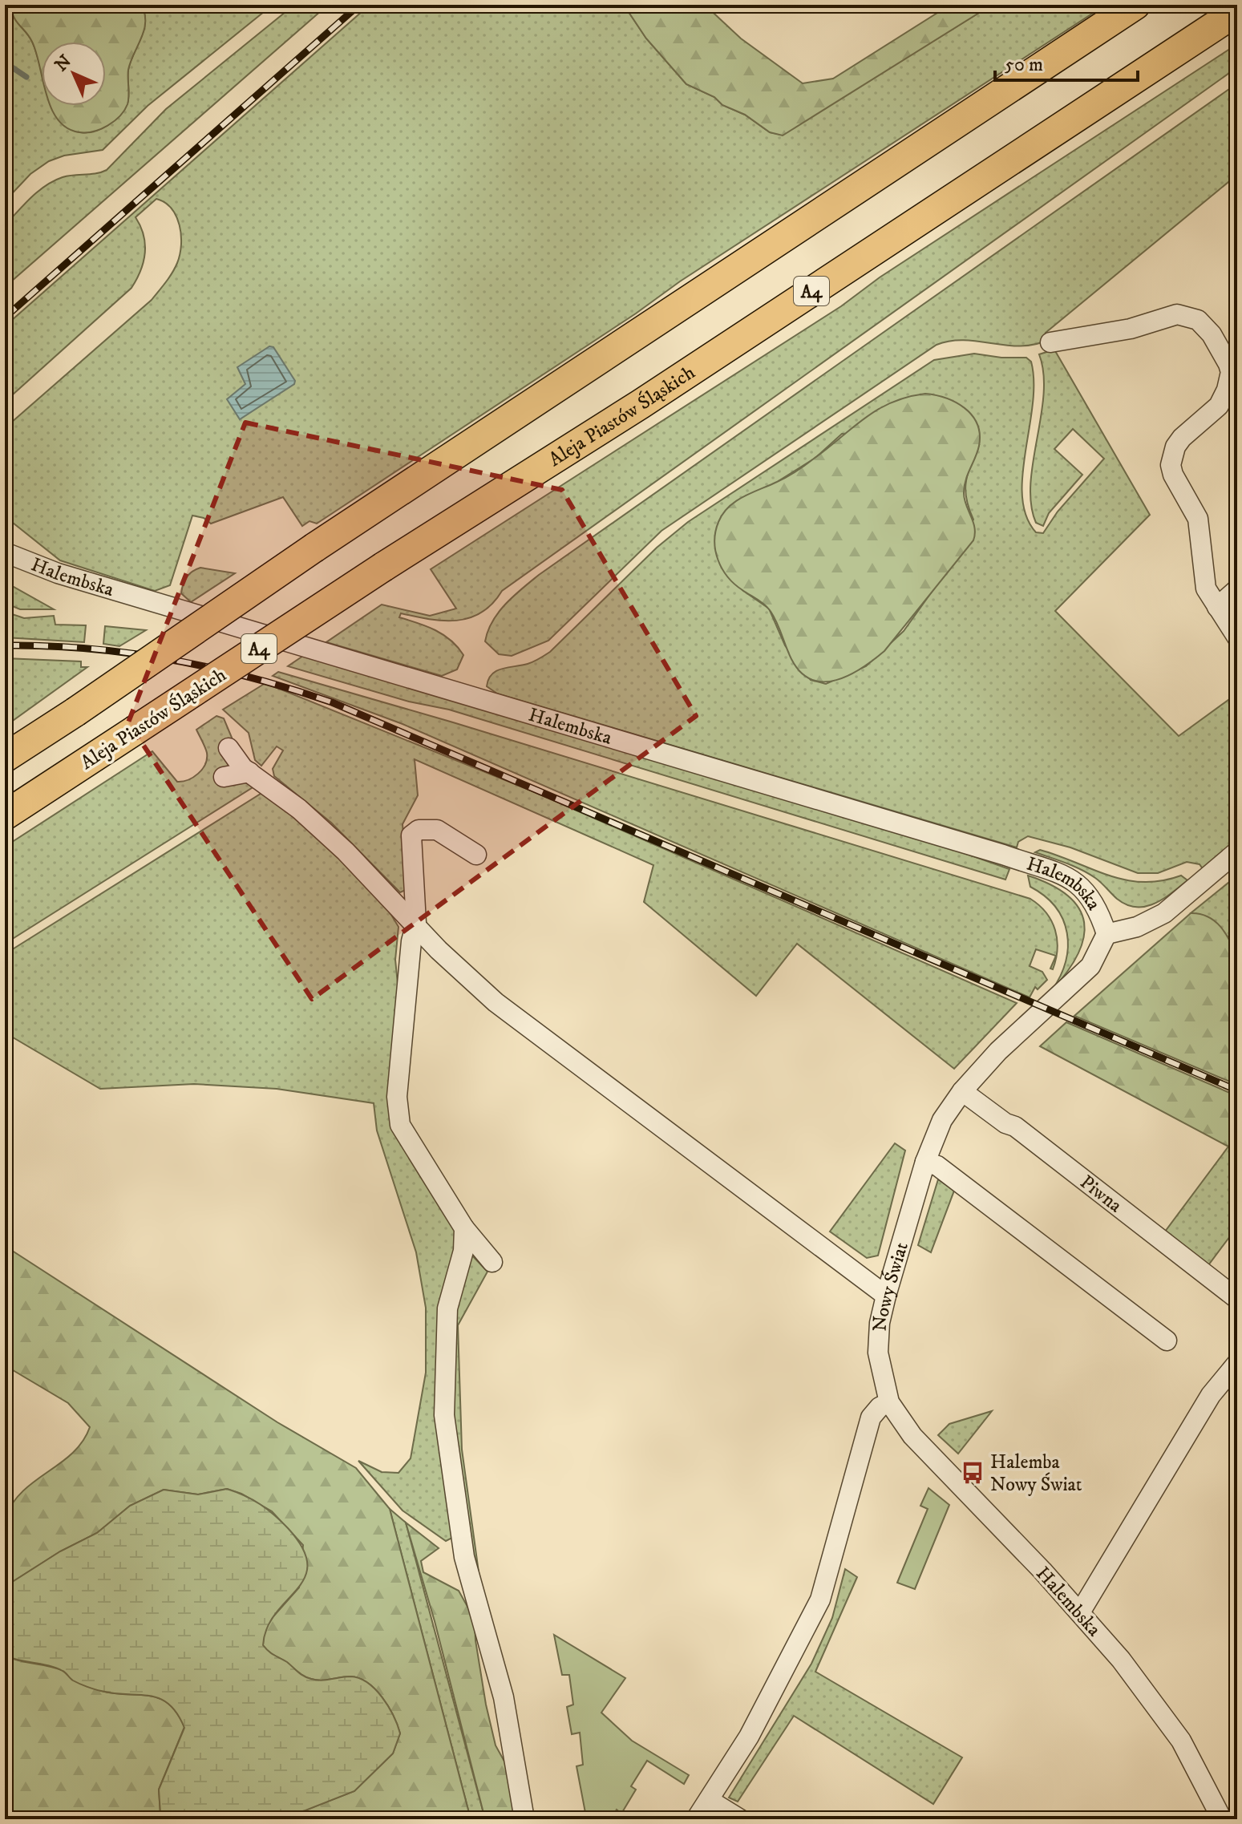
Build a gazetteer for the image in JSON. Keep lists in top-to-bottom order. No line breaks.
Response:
{"streets":{"highway":["A4","Aleja Piastów Śląskich"],"street":["Halembska","Piwna","Nowy Świat"]},"crossings":[["Halembska","Nowy Świat"],["Piwna","Nowy Świat"]],"places":{"bus stop":["Halemba Nowy Świat"]},"scale_bar":"50 m","north":"top left"}
